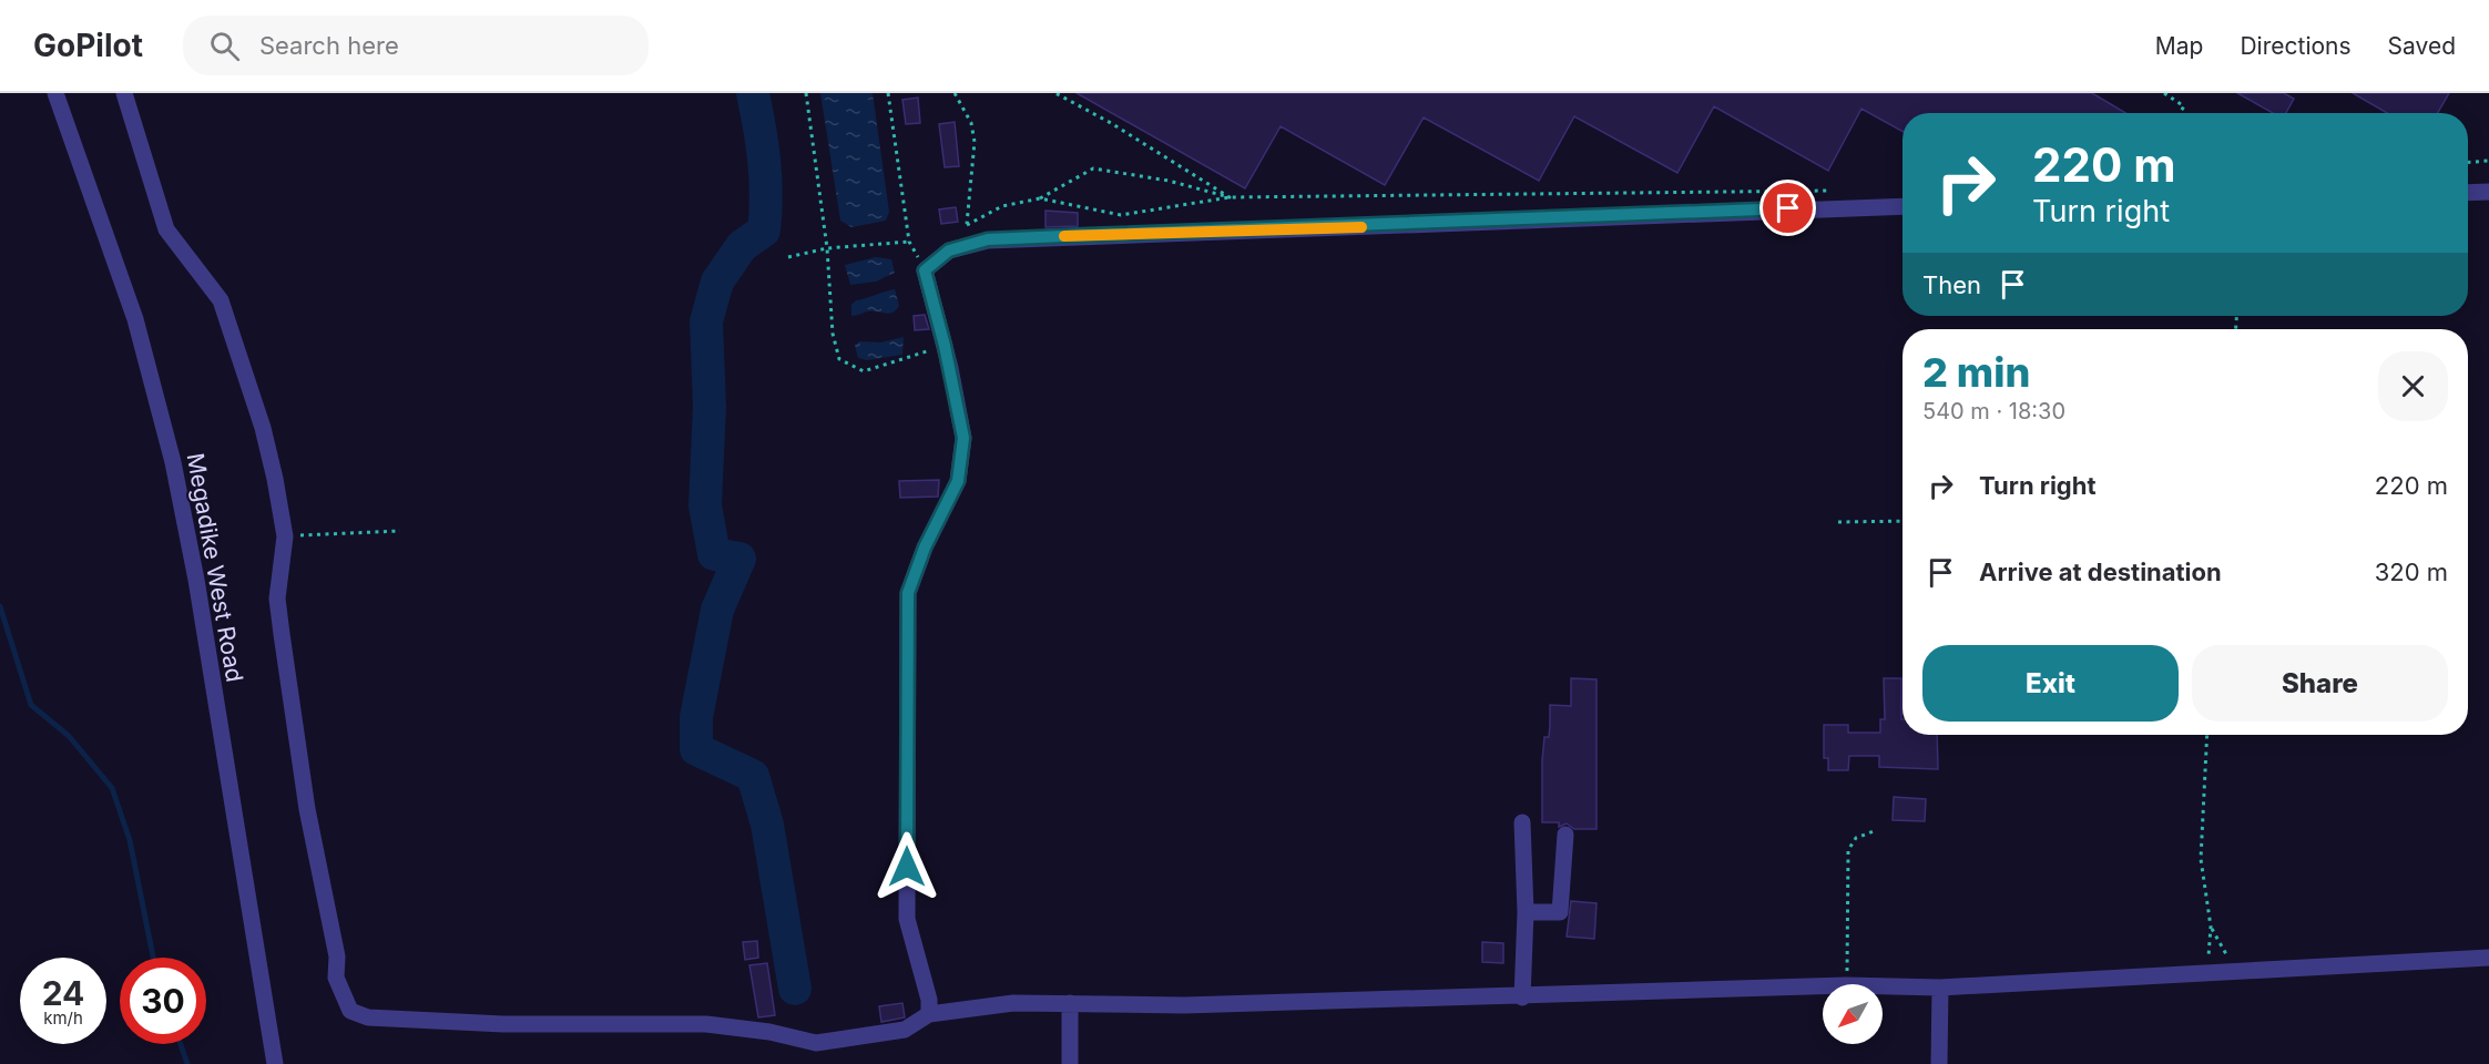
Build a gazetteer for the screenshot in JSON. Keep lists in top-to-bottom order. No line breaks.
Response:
{"streets":{"street":["Megadike West Road"]},"north":"bottom left","page":{"header":"GoPilot","search":"Search here","nav":["Map","Directions","Saved"],"turn":["220 m","Turn right"],"then":"Then","heading":["2 min","540 m · 18:30"],"list":[{"name":"Turn right","value":"220 m"},{"name":"Arrive at destination","value":"320 m"}],"buttons":["Exit","Share"],"speed":"24 km/h","limit":"30"}}
